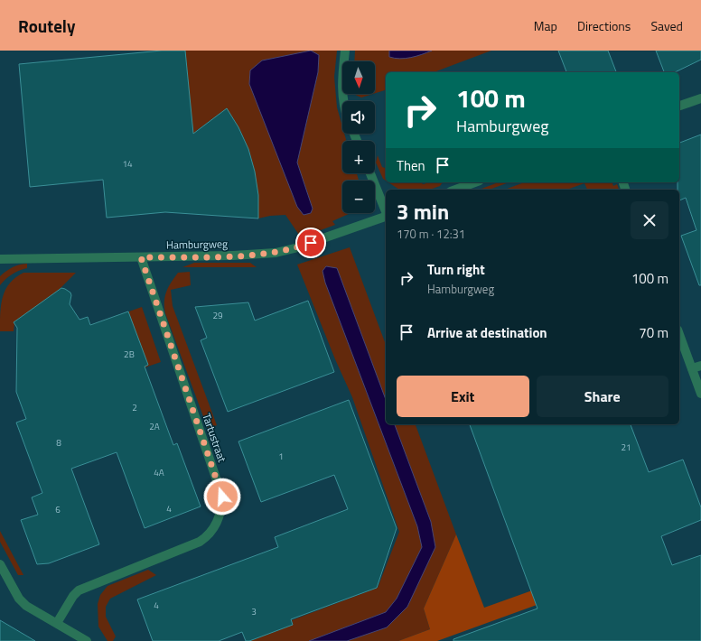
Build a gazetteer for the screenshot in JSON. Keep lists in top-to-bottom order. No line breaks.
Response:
{"streets":{"street":["Hamburgweg","Tartustraat"]},"crossings":[["Hamburgweg","Tartustraat"]],"house_numbers":["14","29","2B","2","2A","8","21","1","4A","4","6","4","3"],"north":"bottom","page":{"header":"Routely","nav":["Map","Directions","Saved"],"map_buttons":["+","−"],"turn":["100 m","Hamburgweg"],"then":"Then","heading":["3 min","170 m · 12:31"],"list":[{"name":"Turn right","note":"Hamburgweg","value":"100 m"},{"name":"Arrive at destination","value":"70 m"}],"buttons":["Exit","Share"]}}
